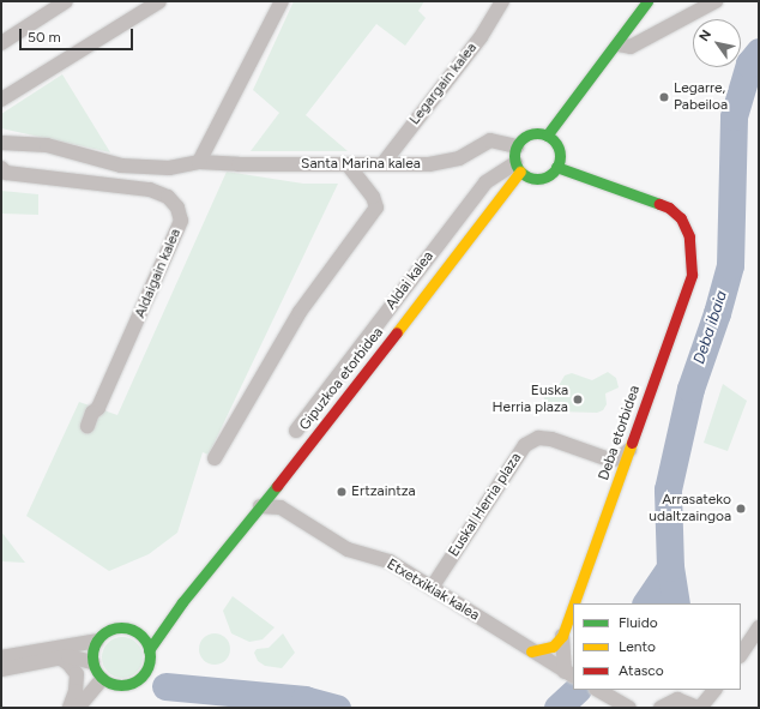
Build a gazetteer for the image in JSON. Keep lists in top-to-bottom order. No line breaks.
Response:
{"streets":{"street":["Legargain kalea","Santa Marina kalea","Aldaigain kalea","Aldai kalea","Gipuzkoa etorbidea","Deba etorbidea","Euskal Herria plaza","Etxetxikiak kalea"]},"crossings":[["Legargain kalea","Santa Marina kalea"],["Santa Marina kalea","Aldai kalea"],["Santa Marina kalea","Gipuzkoa etorbidea"],["Santa Marina kalea","Deba etorbidea"],["Aldai kalea","Gipuzkoa etorbidea"],["Aldai kalea","Deba etorbidea"],["Gipuzkoa etorbidea","Deba etorbidea"],["Gipuzkoa etorbidea","Etxetxikiak kalea"],["Euskal Herria plaza","Etxetxikiak kalea"]],"water":["Deba ibaia"],"places":["Legarre, Pabeiloa","Euska Herria plaza","Ertzaintza","Arrasateko udaltzaingoa"],"legend":["Fluido","Lento","Atasco"],"scale_bar":"50 m","north":"top left"}
